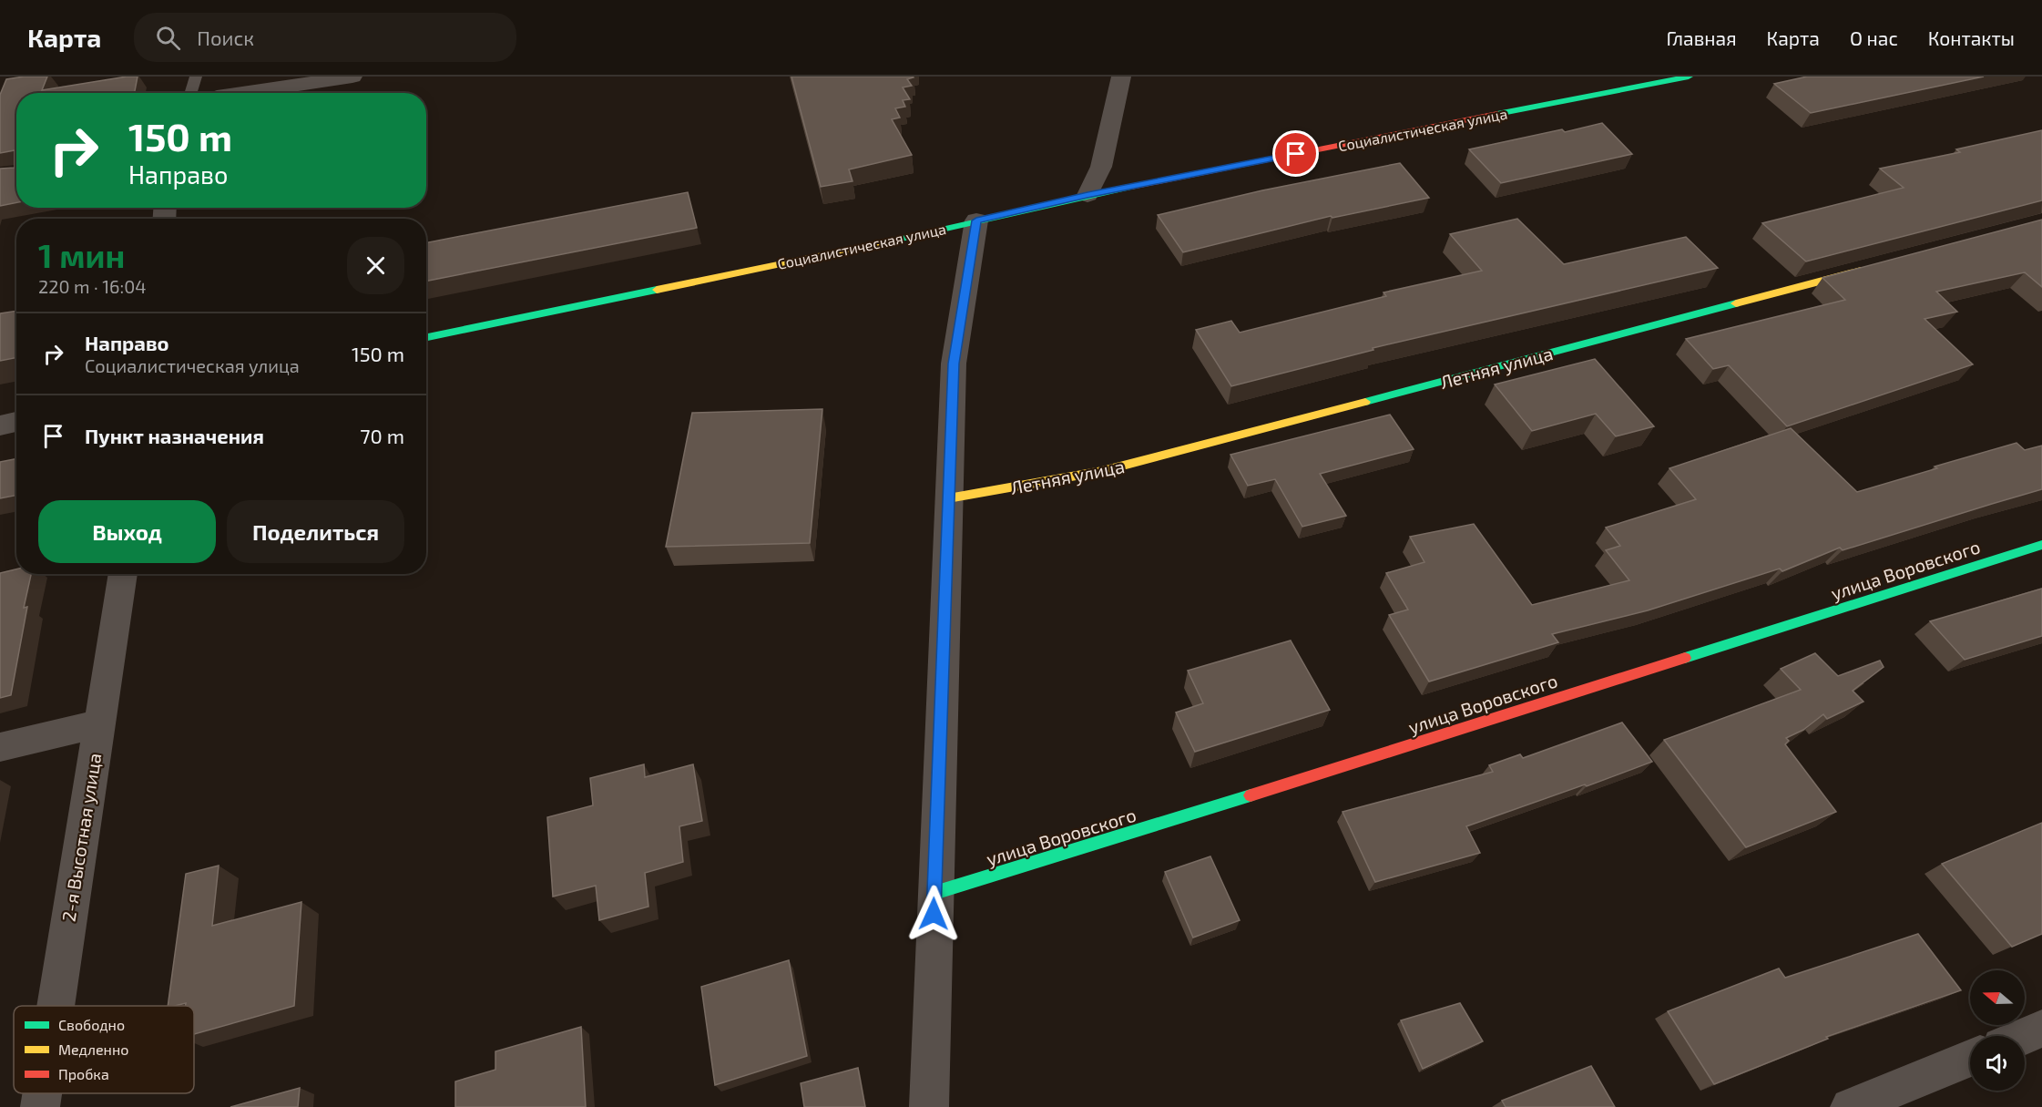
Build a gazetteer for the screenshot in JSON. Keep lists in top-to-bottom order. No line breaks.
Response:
{"streets":{"street":["Социалистическая улица","Летняя улица","улица Воровского","2-я Высотная улица"]},"legend":["Свободно","Медленно","Пробка"],"north":"left","page":{"header":"Карта","search":"Поиск","nav":["Главная","Карта","О нас","Контакты"],"turn":["150 m","Направо"],"heading":["1 мин","220 m · 16:04"],"list":[{"name":"Направо","note":"Социалистическая улица","value":"150 m"},{"name":"Пункт назначения","value":"70 m"}],"buttons":["Выход","Поделиться"]}}
